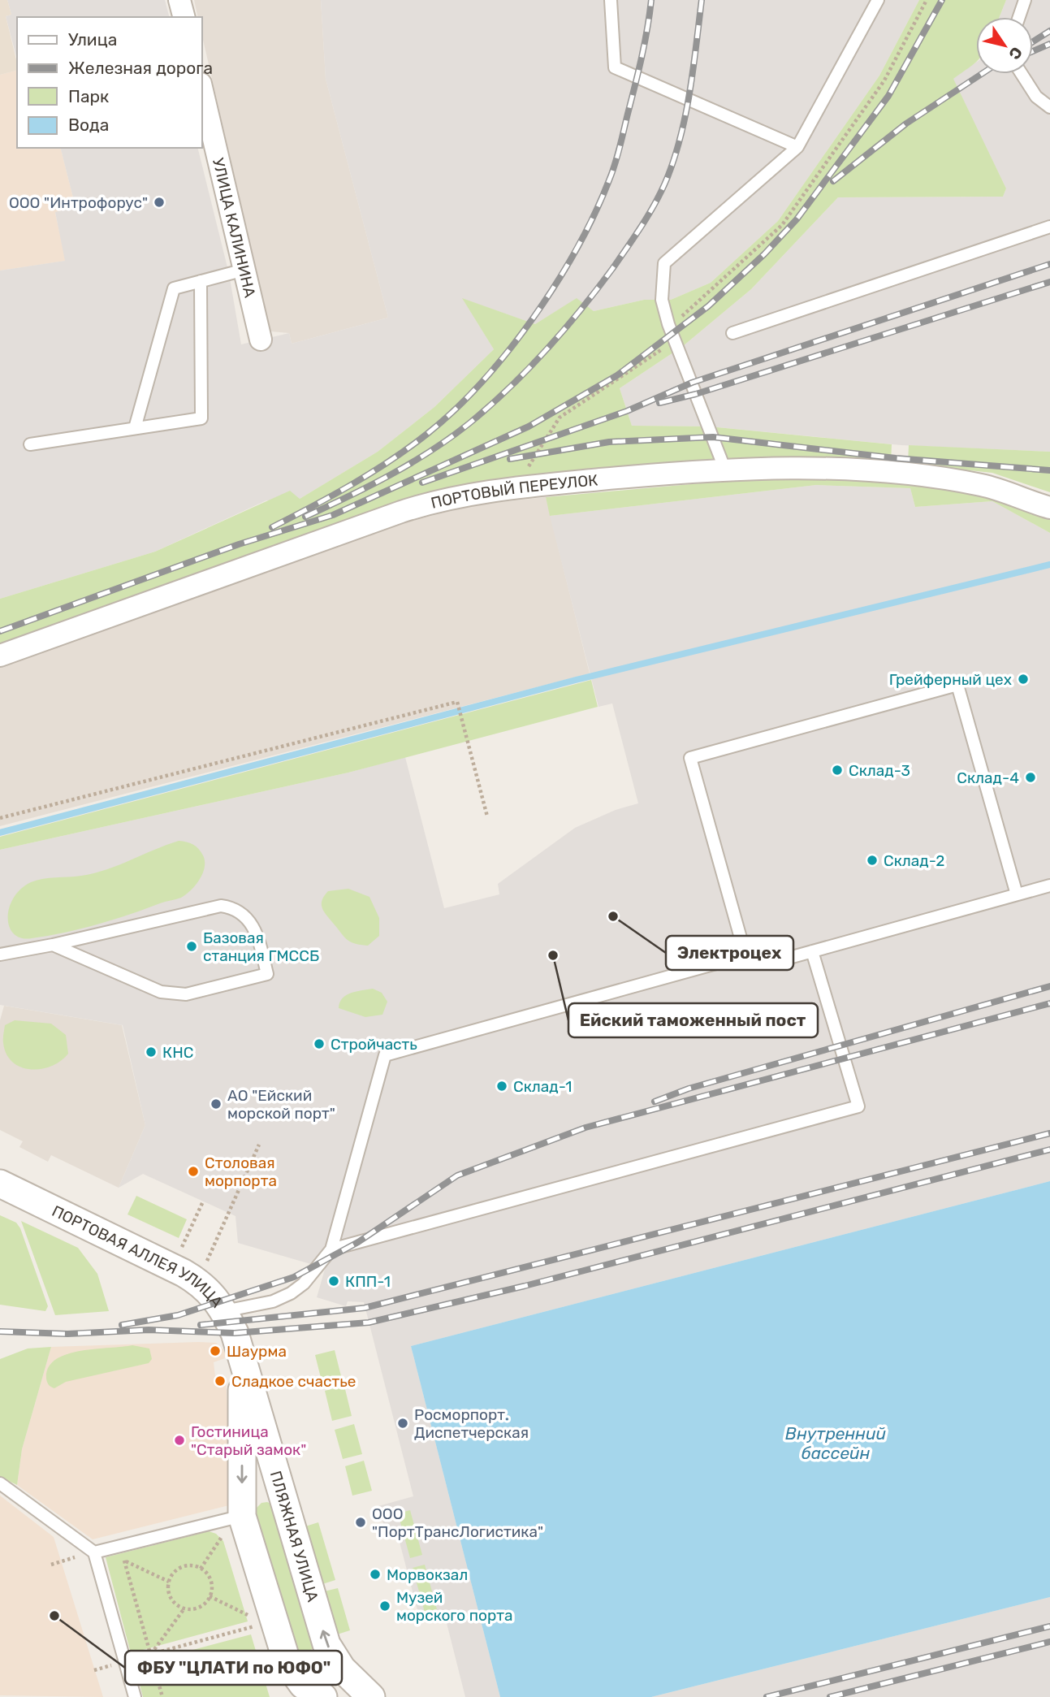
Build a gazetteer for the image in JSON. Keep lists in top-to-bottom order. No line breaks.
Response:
{"streets":{"street":["УЛИЦА КАЛИНИНА","ПОРТОВЫЙ ПЕРЕУЛОК","ПОРТОВАЯ АЛЛЕЯ УЛИЦА","ПЛЯЖНАЯ УЛИЦА"]},"crossings":[["ПОРТОВАЯ АЛЛЕЯ УЛИЦА","ПЛЯЖНАЯ УЛИЦА"]],"water":["Внутренний бассейн"],"places":["ООО \"Интрофорус\"","Грейферный цех","Склад-3","Склад-4","Склад-2","Электроцех","Базовая станция ГМССБ","Ейский таможенный пост","Стройчасть","КНС","Склад-1","АО \"Ейский морской порт\"","Столовая морпорта","КПП-1","Шаурма","Сладкое счастье","Росморпорт. Диспетчерская","Гостиница \"Старый замок\"","ООО \"ПортТрансЛогистика\"","Морвокзал","Музей морского порта","ФБУ \"ЦЛАТИ по ЮФО\""],"legend":["Улица","Железная дорога","Парк","Вода"],"north":"bottom right"}
